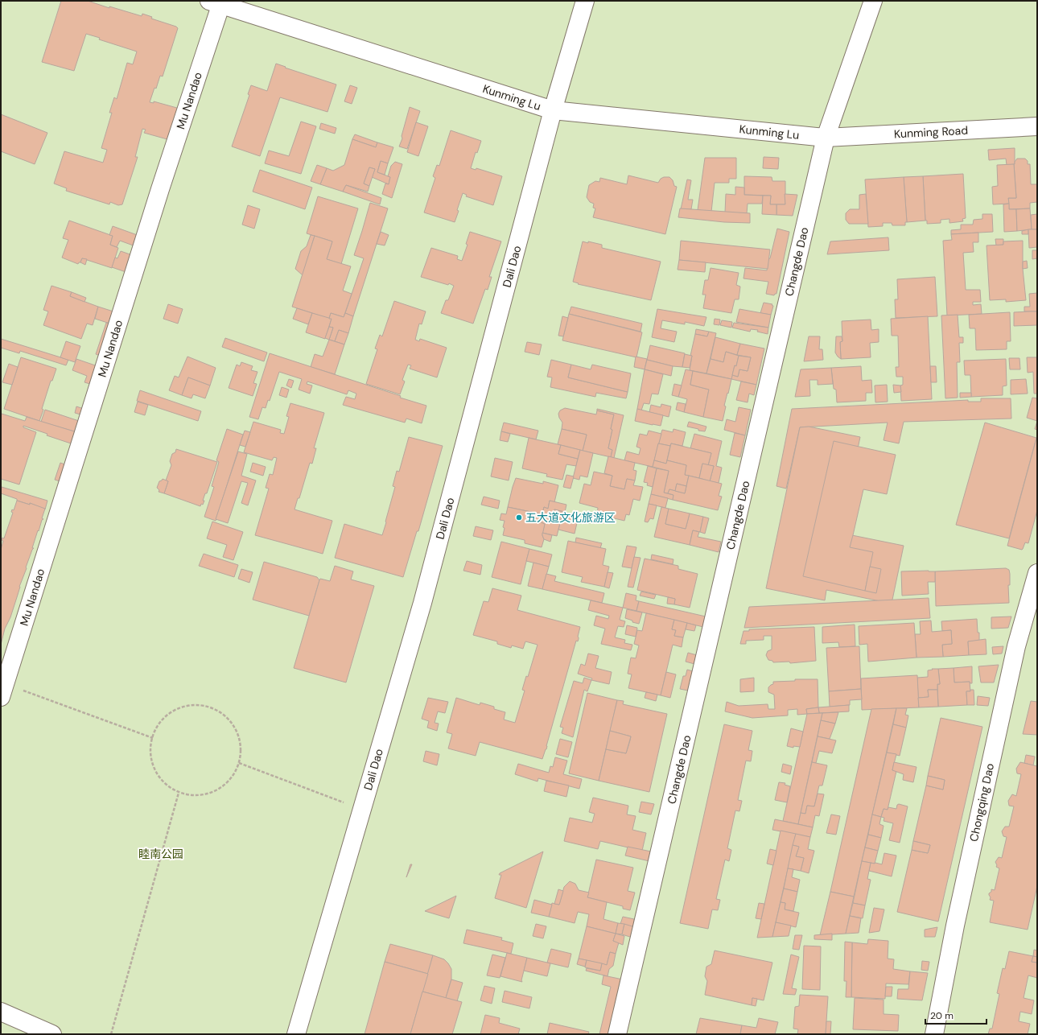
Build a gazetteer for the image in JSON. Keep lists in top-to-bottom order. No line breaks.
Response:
{"streets":{"street":["Kunming Lu","Mu Nandao","Kunming Road","Changde Dao","Dali Dao","Chongqing Dao"]},"crossings":[["Kunming Lu","Mu Nandao"],["Kunming Lu","Kunming Road"],["Kunming Lu","Changde Dao"],["Kunming Lu","Dali Dao"],["Kunming Road","Changde Dao"]],"parks":["睦南公园"],"places":["五大道文化旅游区"],"scale_bar":"20 m"}
